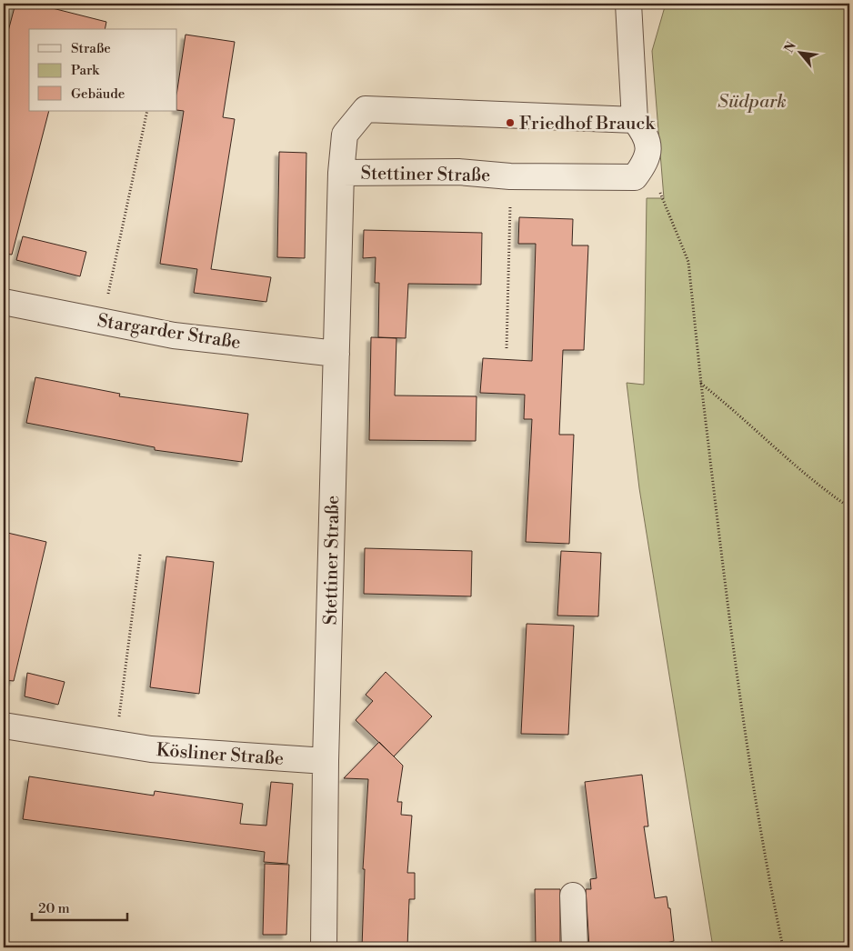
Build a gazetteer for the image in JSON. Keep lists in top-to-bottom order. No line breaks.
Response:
{"streets":{"street":["Stettiner Straße","Stargarder Straße","Kösliner Straße"]},"crossings":[["Stettiner Straße","Stargarder Straße"],["Stettiner Straße","Kösliner Straße"]],"parks":["Südpark"],"places":["Friedhof Brauck"],"legend":["Straße","Park","Gebäude"],"scale_bar":"20 m","north":"top left"}
